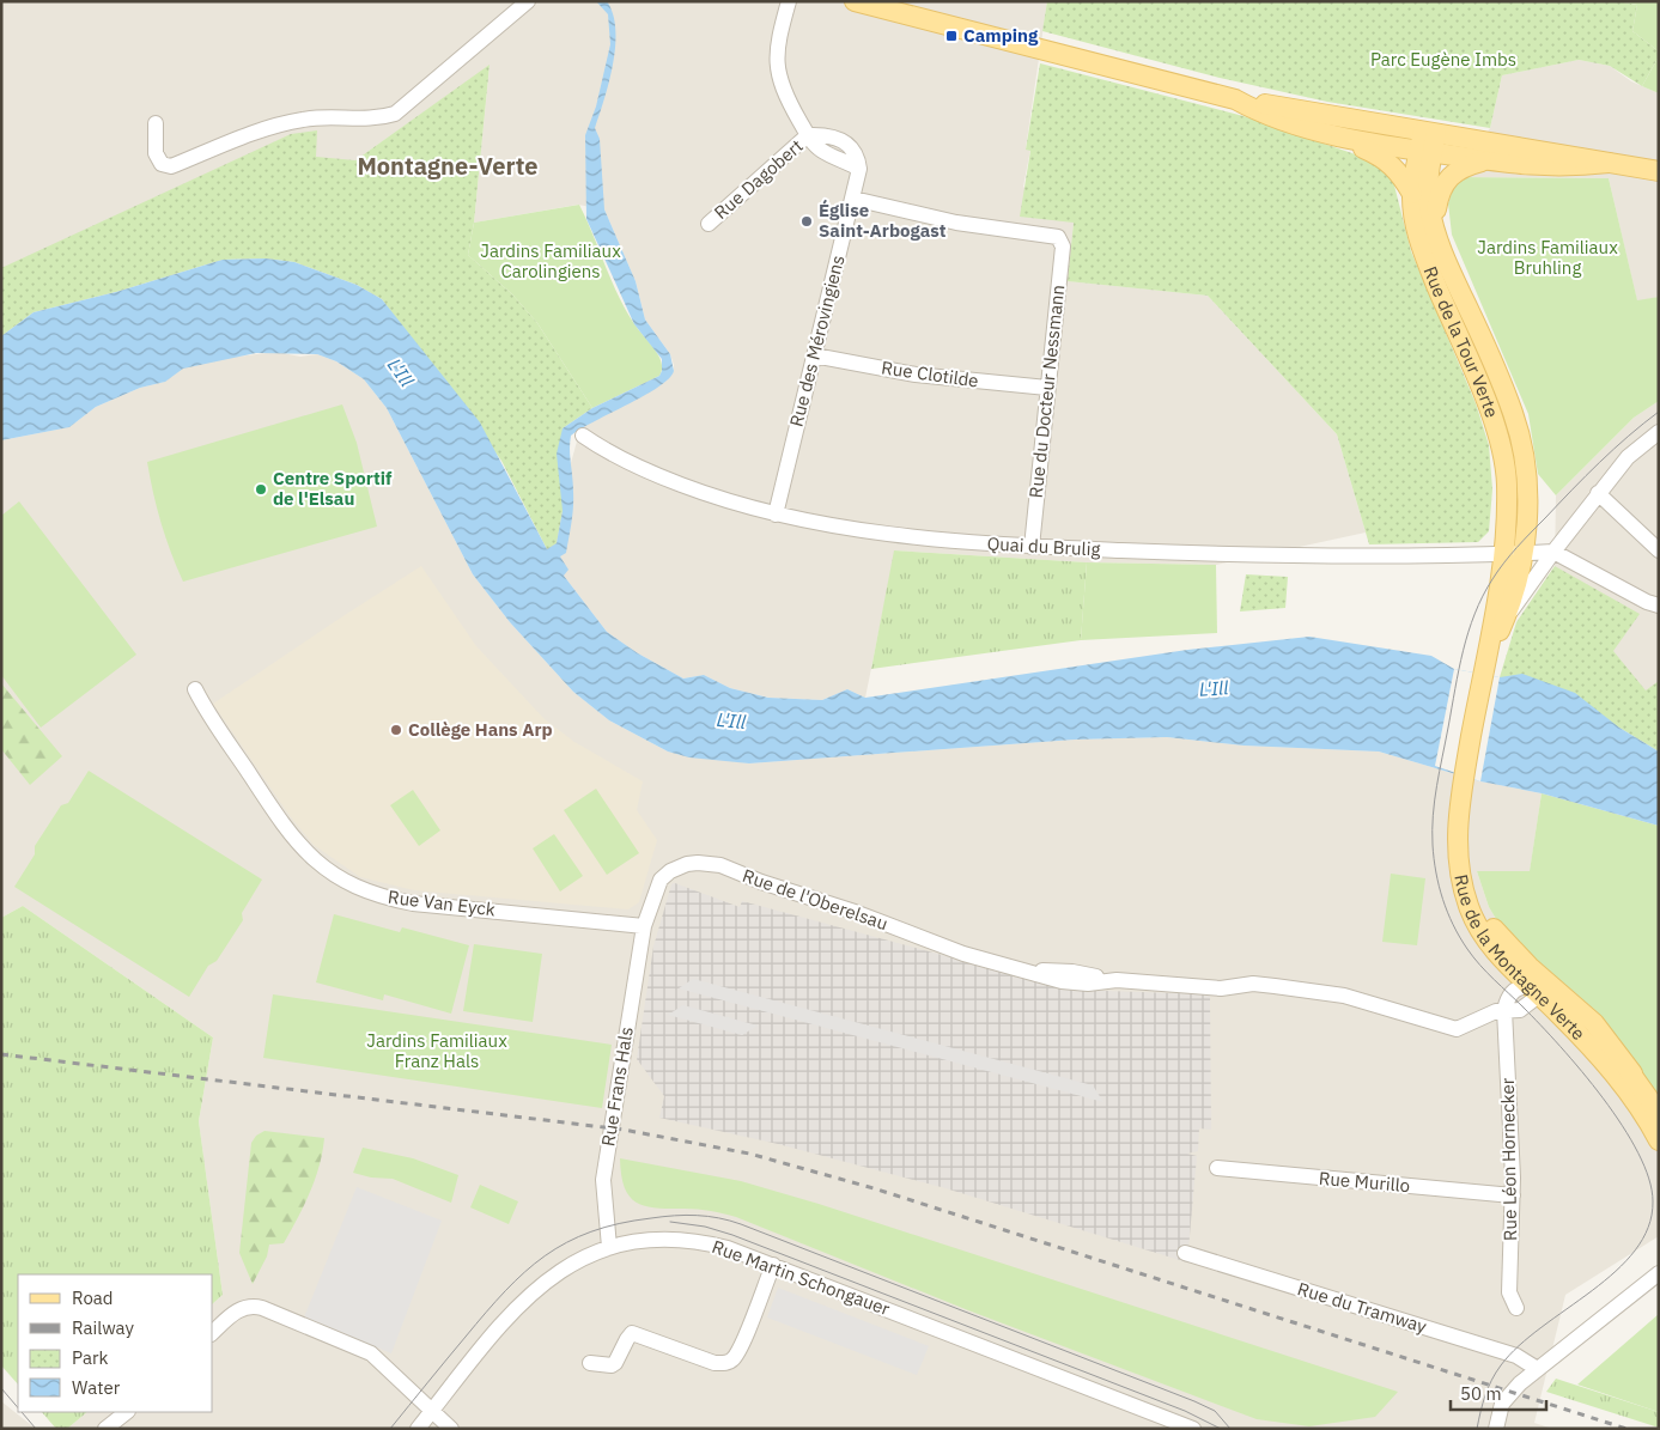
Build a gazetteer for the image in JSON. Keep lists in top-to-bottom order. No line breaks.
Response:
{"streets":{"main road":["Rue de la Tour Verte","Rue de la Montagne Verte"],"street":["Rue Dagobert","Rue des Mérovingiens","Rue Clotilde","Rue du Docteur Nessmann","Quai du Brulig","Rue de l'Oberelsau","Rue Van Eyck","Rue Frans Hals","Rue Léon Hornecker","Rue Murillo","Rue Martin Schongauer","Rue du Tramway"]},"crossings":[["Rue Dagobert","Rue des Mérovingiens"],["Rue des Mérovingiens","Rue Clotilde"],["Rue des Mérovingiens","Rue du Docteur Nessmann"],["Rue des Mérovingiens","Quai du Brulig"],["Rue de la Tour Verte","Quai du Brulig"],["Rue Clotilde","Rue du Docteur Nessmann"],["Rue du Docteur Nessmann","Quai du Brulig"],["Rue de l'Oberelsau","Rue Van Eyck"],["Rue de l'Oberelsau","Rue Frans Hals"],["Rue de l'Oberelsau","Rue Léon Hornecker"],["Rue Van Eyck","Rue Frans Hals"],["Rue Frans Hals","Rue Martin Schongauer"],["Rue Léon Hornecker","Rue Murillo"]],"districts":["Montagne-Verte"],"water":["L'Ill"],"parks":["Parc Eugène Imbs","Jardins Familiaux Bruhling","Jardins Familiaux Carolingiens","Jardins Familiaux Franz Hals"],"places":{"transit":["Camping"],"other":["Église Saint-Arbogast","Centre Sportif de l'Elsau","Collège Hans Arp"]},"legend":["Road","Railway","Park","Water"],"scale_bar":"50 m"}
